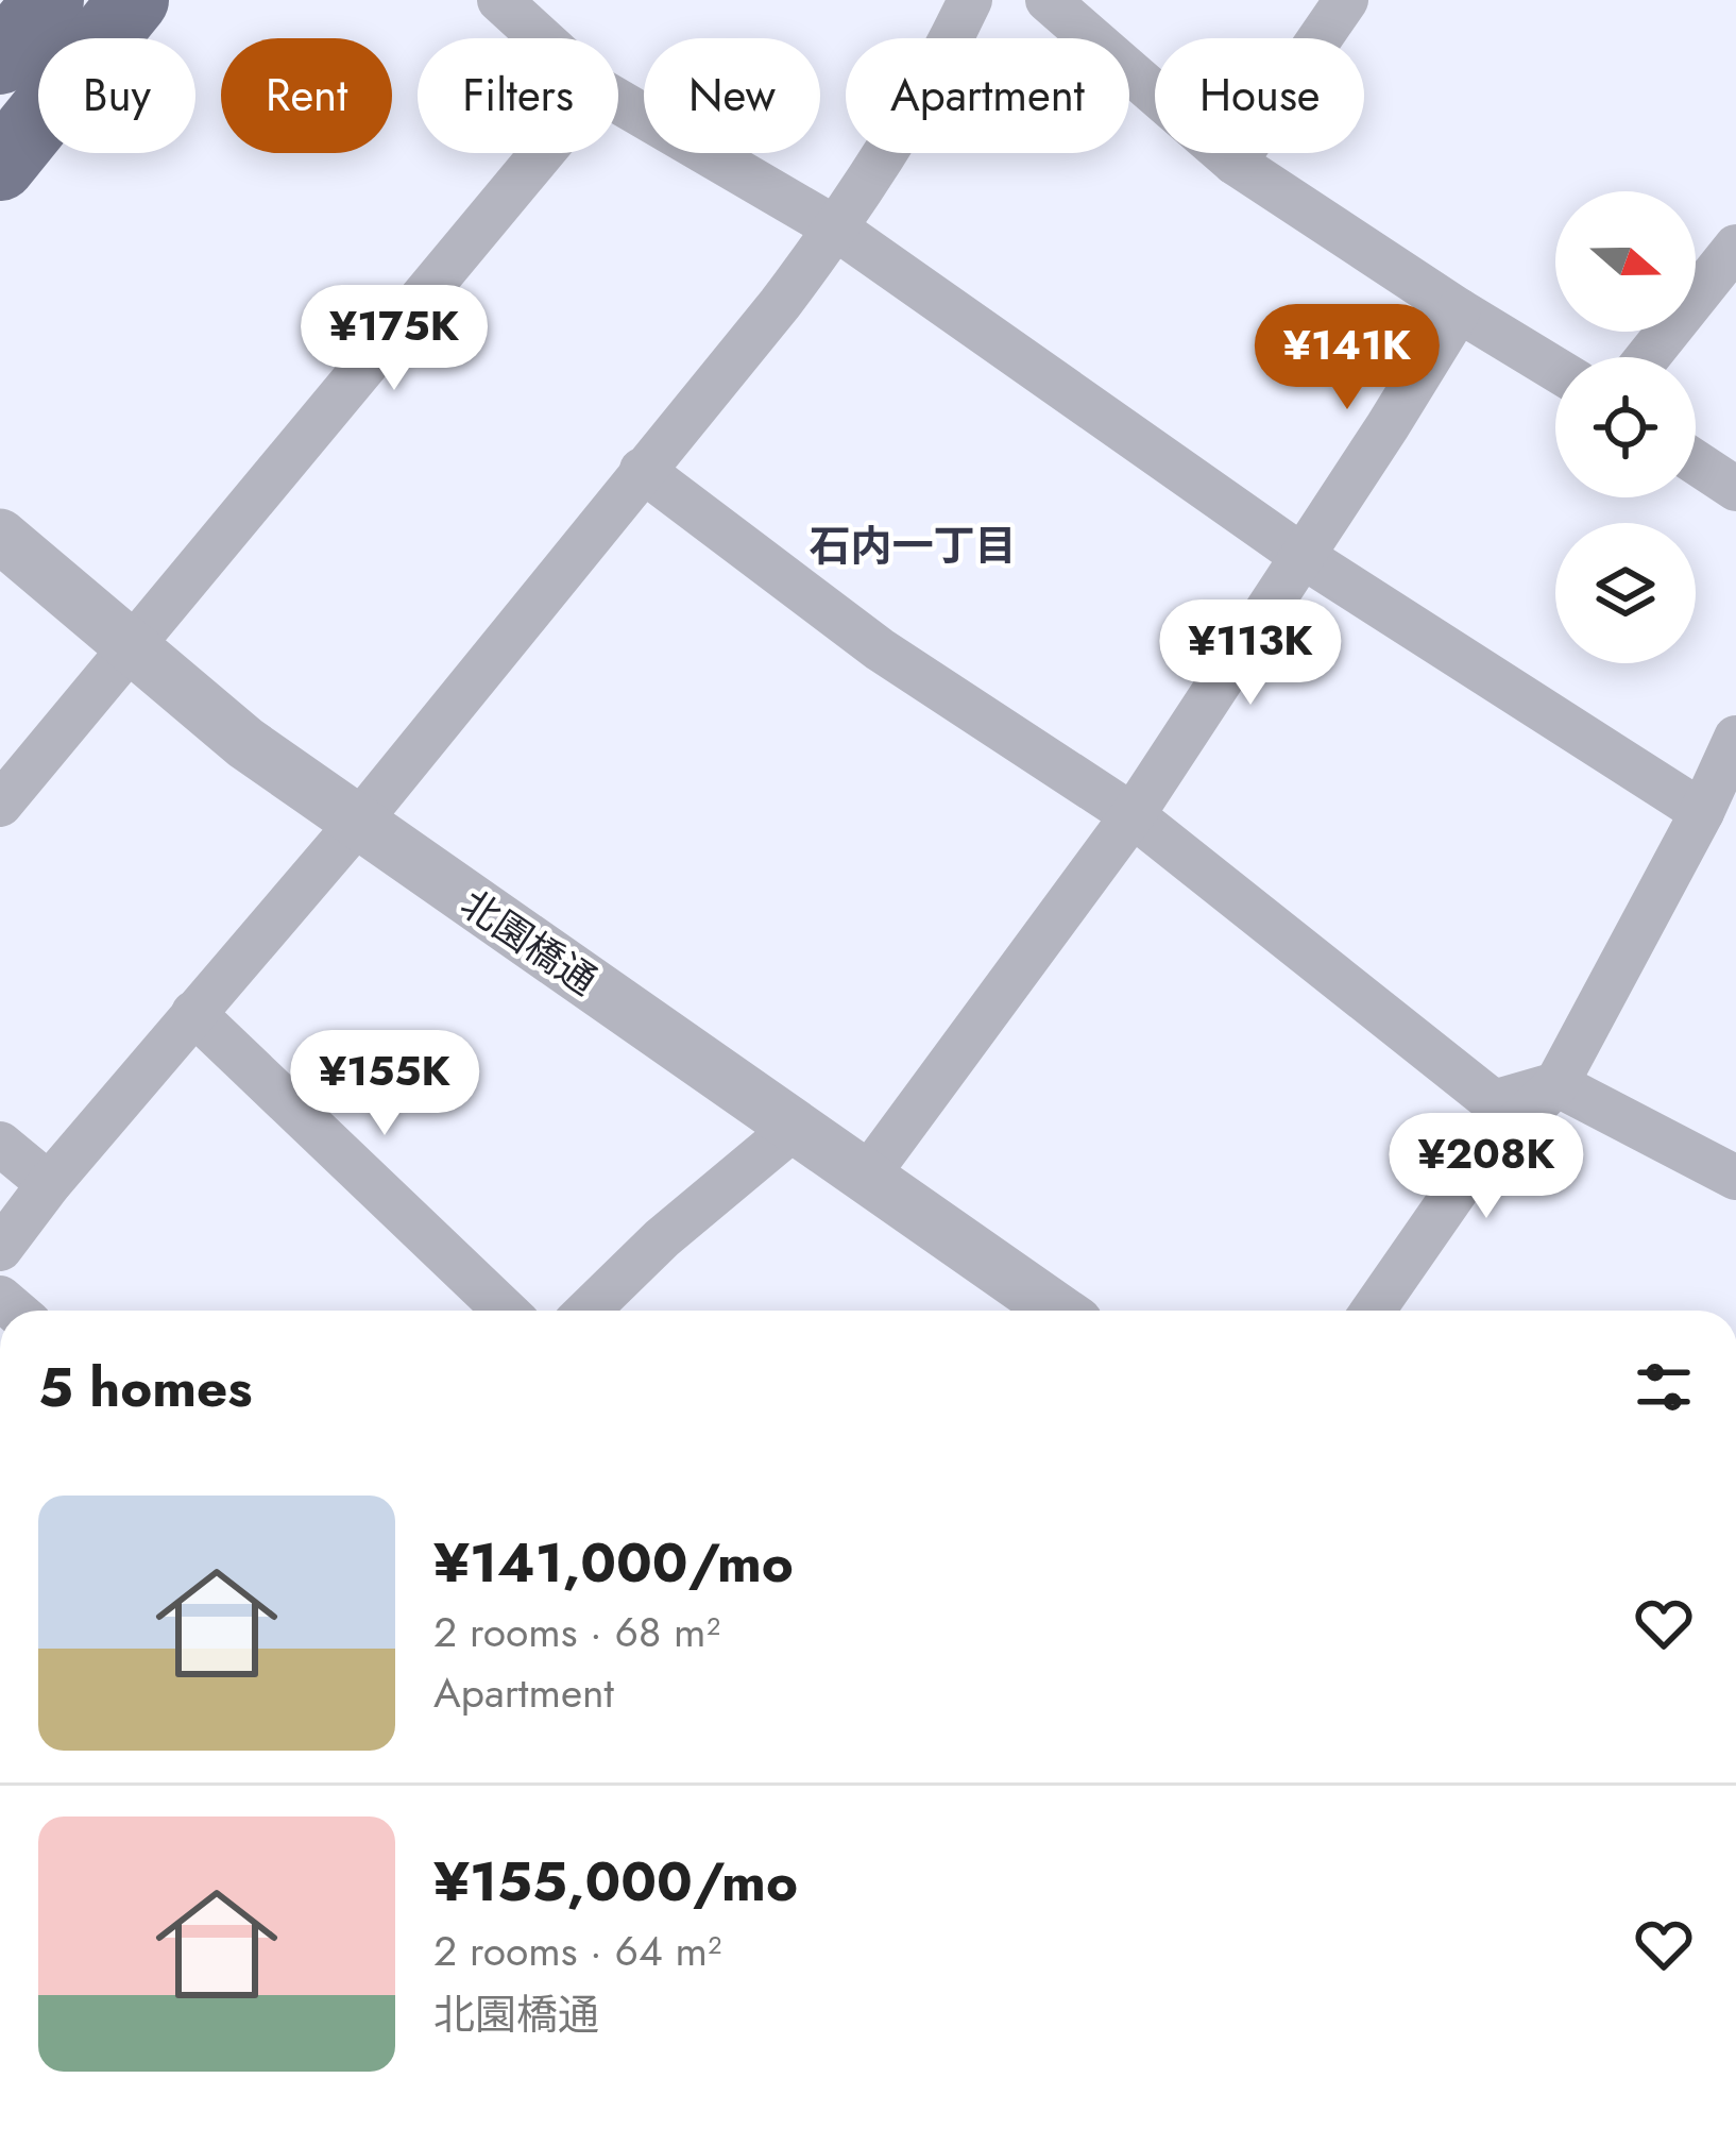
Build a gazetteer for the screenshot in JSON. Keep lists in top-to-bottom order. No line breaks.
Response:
{"streets":{"street":["北園橋通"]},"districts":["石内一丁目"],"north":"right","page":{"chip":["Buy","Rent","Filters","New","Apartment","House"],"price":["¥175K","¥141K","¥113K","¥155K","¥208K"],"heading":"5 homes","list":[{"name":"¥141,000/mo","note":"2 rooms · 68 m² · Apartment"},{"name":"¥155,000/mo","note":"2 rooms · 64 m² · 北園橋通"}]}}
